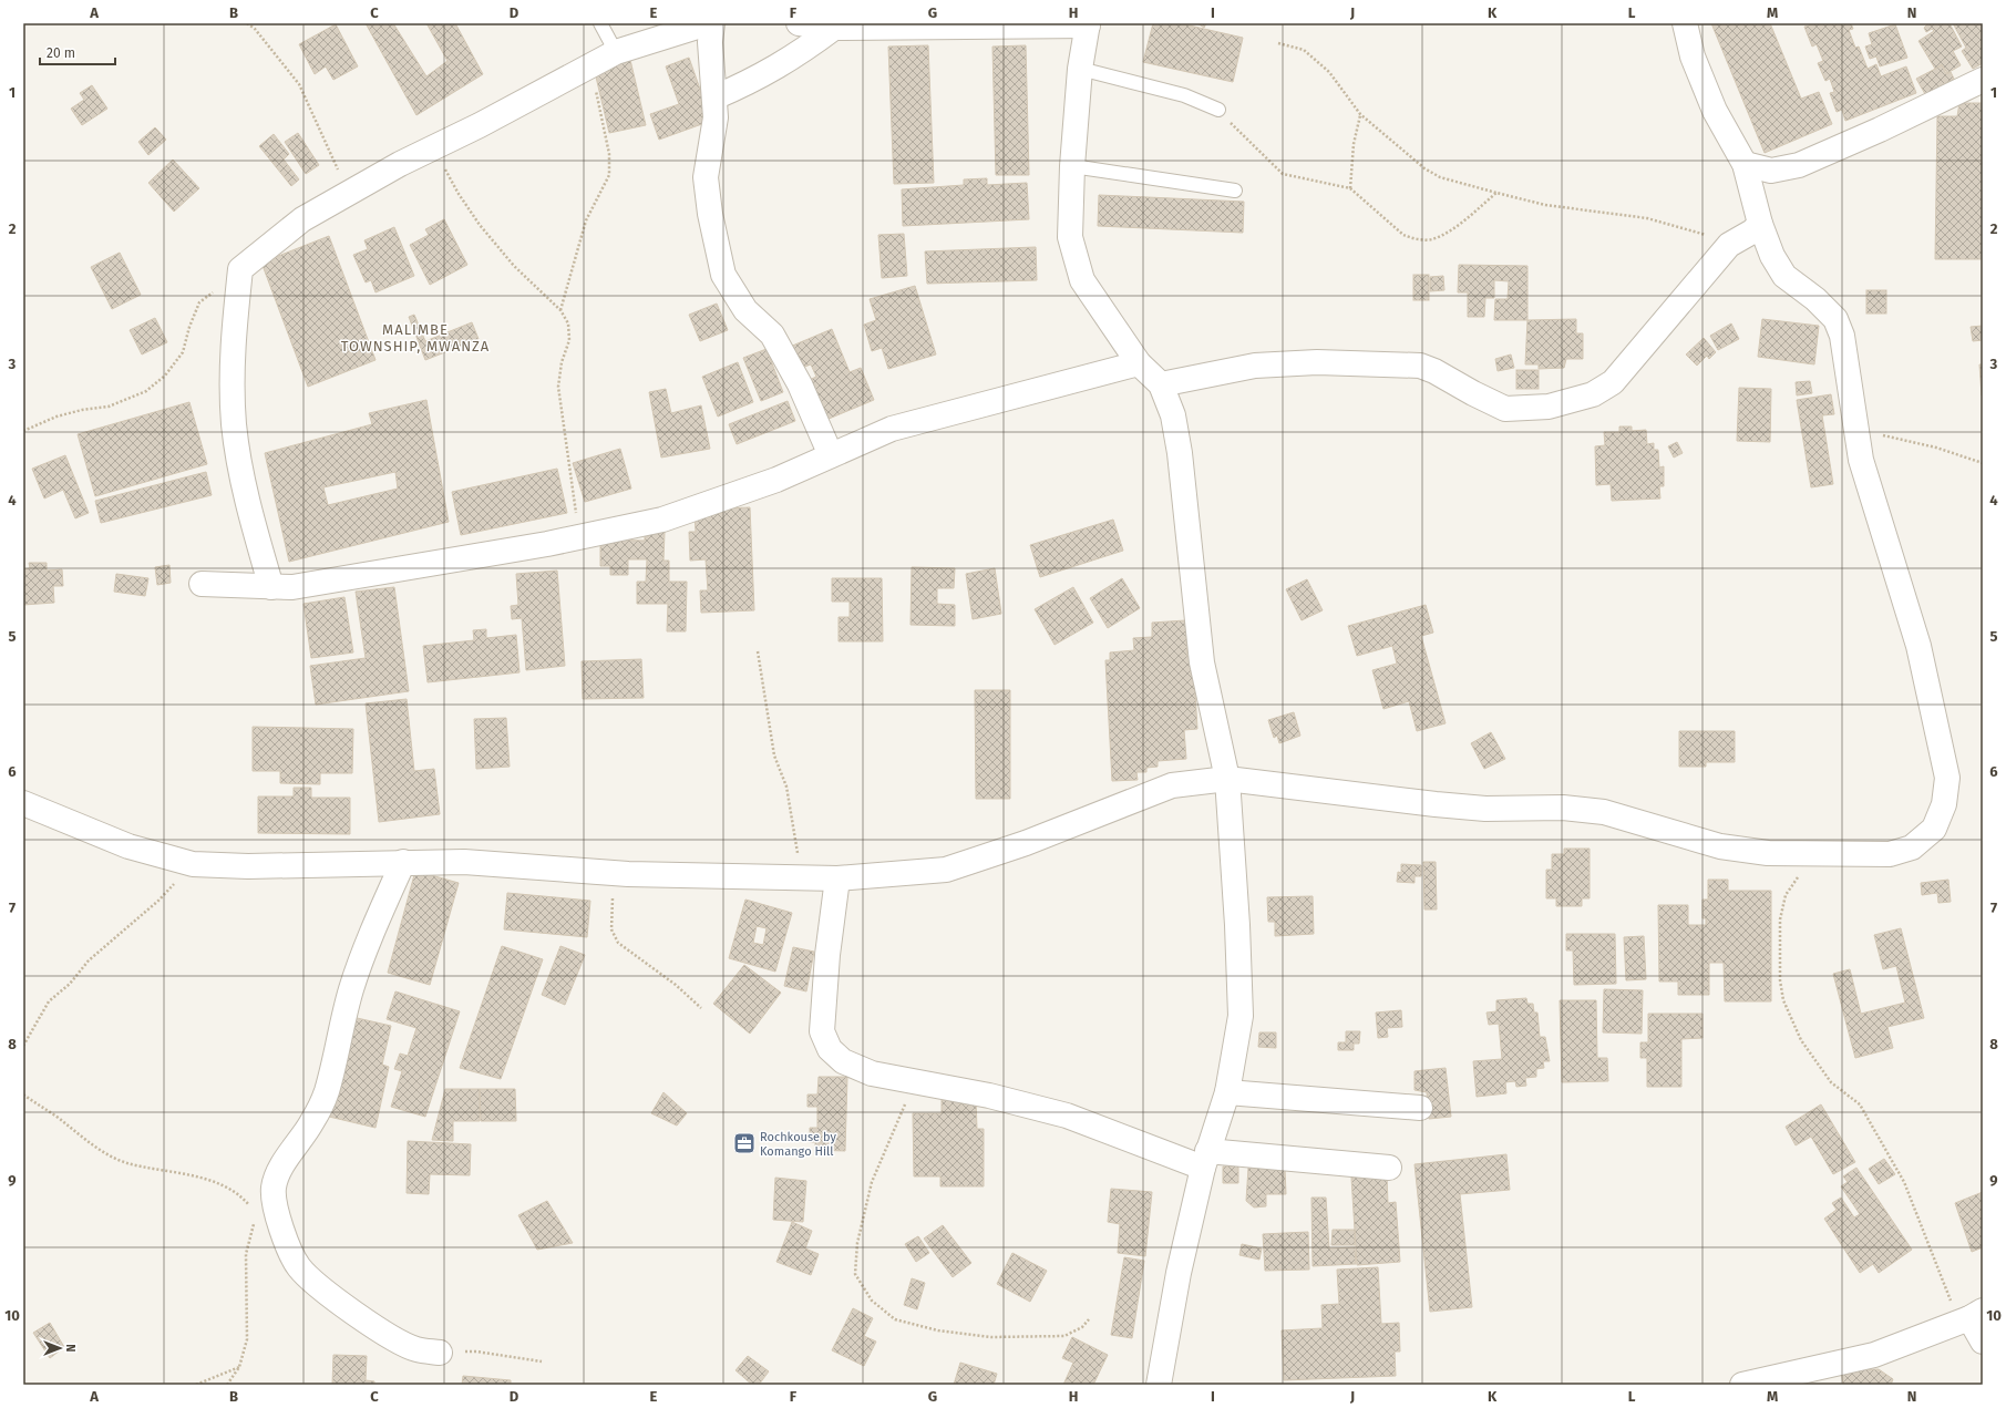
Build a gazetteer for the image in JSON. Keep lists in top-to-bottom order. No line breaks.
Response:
{"districts":["MALIMBE TOWNSHIP, MWANZA"],"places":{"office":["Rochkouse by Komango Hill"]},"scale_bar":"20 m","north":"right","grid":{"columns":["A","B","C","D","E","F","G","H","I","J","K","L","M","N"],"rows":["1","2","3","4","5","6","7","8","9","10"]}}
